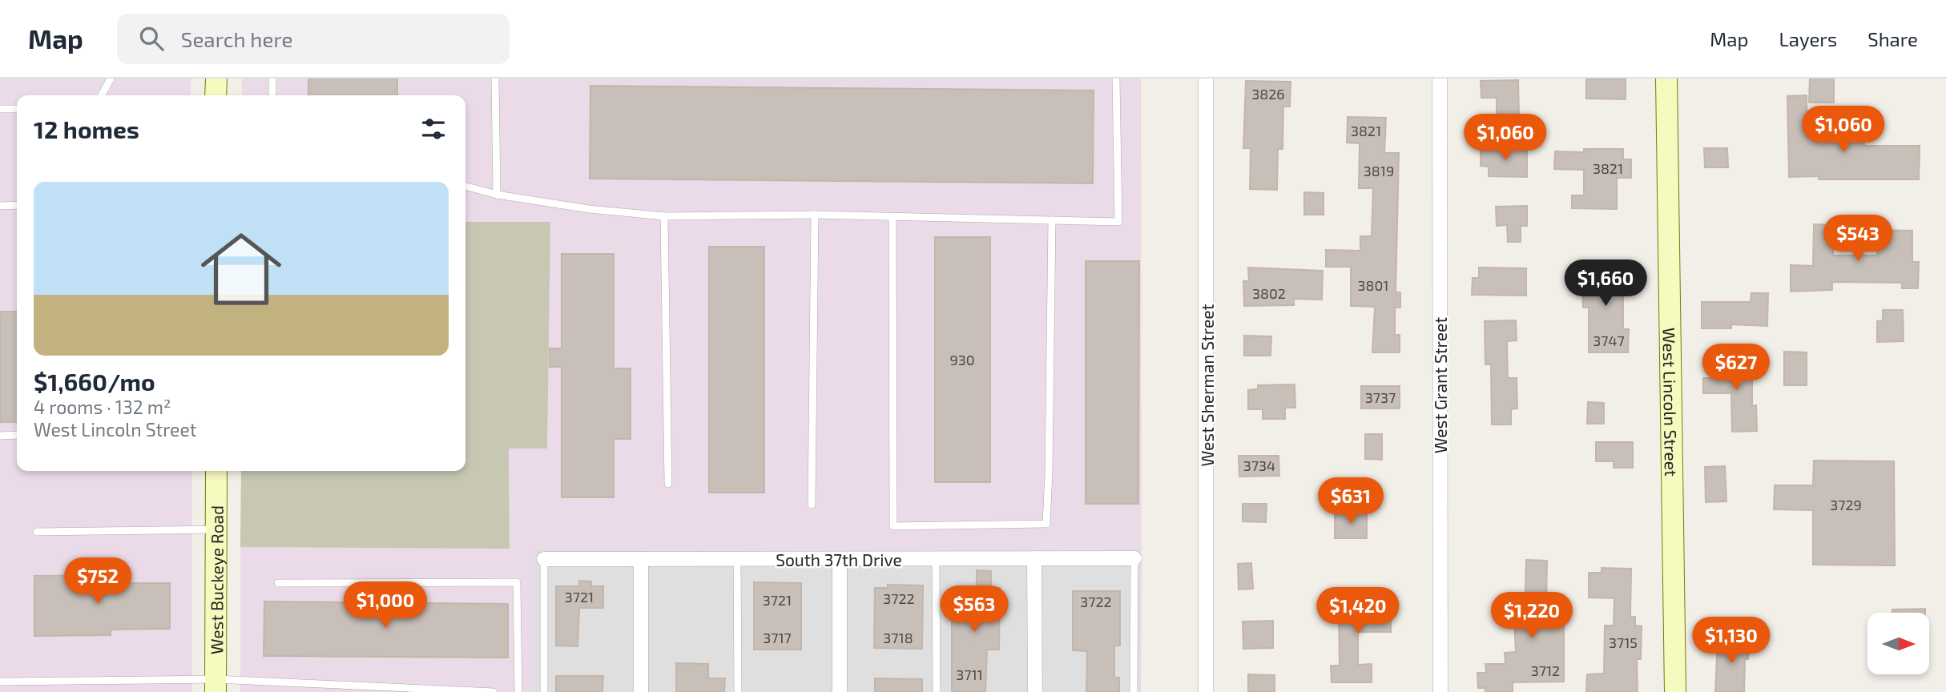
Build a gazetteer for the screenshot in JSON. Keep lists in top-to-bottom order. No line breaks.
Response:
{"streets":{"street":["West Sherman Street","West Grant Street","West Lincoln Street","South 37th Drive","West Buckeye Road"]},"house_numbers":["3826","3821","3821","3819","3801","3802","3747","930","3737","3734","3729","3721","3722","3721","3722","3717","3718","3715","3712","3711"],"north":"right","page":{"header":"Map","search":"Search here","nav":["Map","Layers","Share"],"heading":"12 homes","price":["$1,060","$1,060","$543","$1,660","$627","$631","$752","$1,000","$563","$1,420","$1,220","$1,130"],"list":[{"name":"$1,660/mo","note":"4 rooms · 132 m² · West Lincoln Street"}]}}
